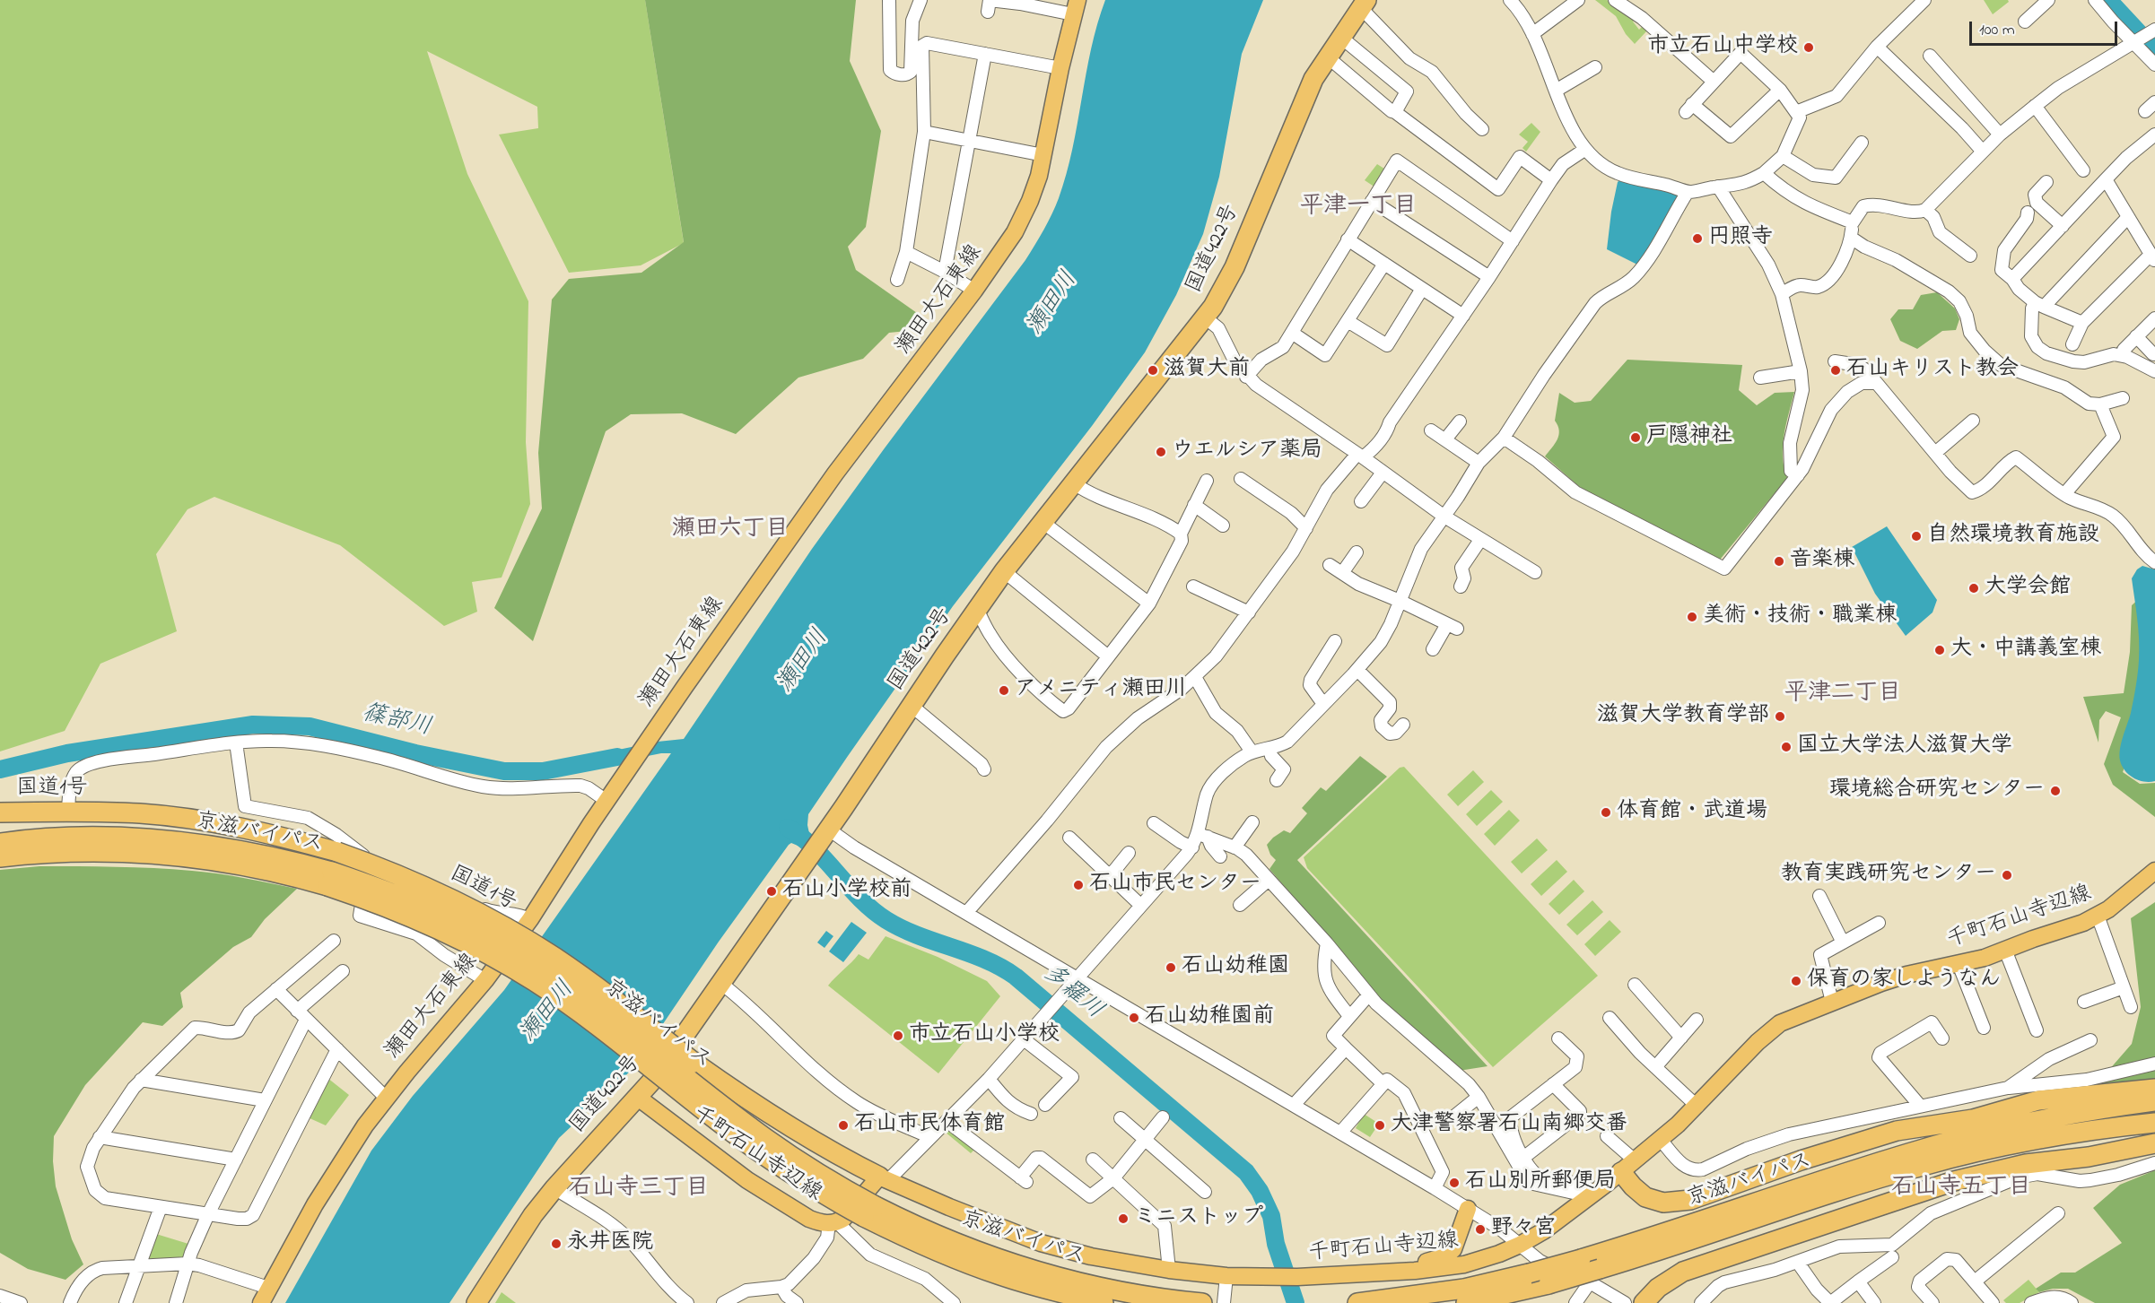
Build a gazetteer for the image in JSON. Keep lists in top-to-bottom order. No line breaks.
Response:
{"streets":{"highway":["国道422号","国道1号","京滋バイパス"],"main road":["瀬田大石東線","千町石山寺辺線"]},"crossings":[["国道422号","千町石山寺辺線"],["国道1号","千町石山寺辺線"]],"districts":["平津一丁目","瀬田六丁目","平津二丁目","石山寺五丁目","石山寺三丁目"],"water":["瀬田川","篠部川","多羅川"],"places":["市立石山中学校","円照寺","滋賀大前","石山キリスト教会","戸隠神社","ウエルシア薬局","自然環境教育施設","音楽棟","大学会館","美術・技術・職業棟","大・中講義室棟","アメニティ瀬田川","滋賀大学教育学部","国立大学法人滋賀大学","環境総合研究センター","体育館・武道場","教育実践研究センター","石山市民センター","石山小学校前","石山幼稚園","保育の家しようなん","石山幼稚園前","市立石山小学校","石山市民体育館","大津警察署石山南郷交番","石山別所郵便局","ミニストップ","野々宮","永井医院"],"scale_bar":"100 m"}
